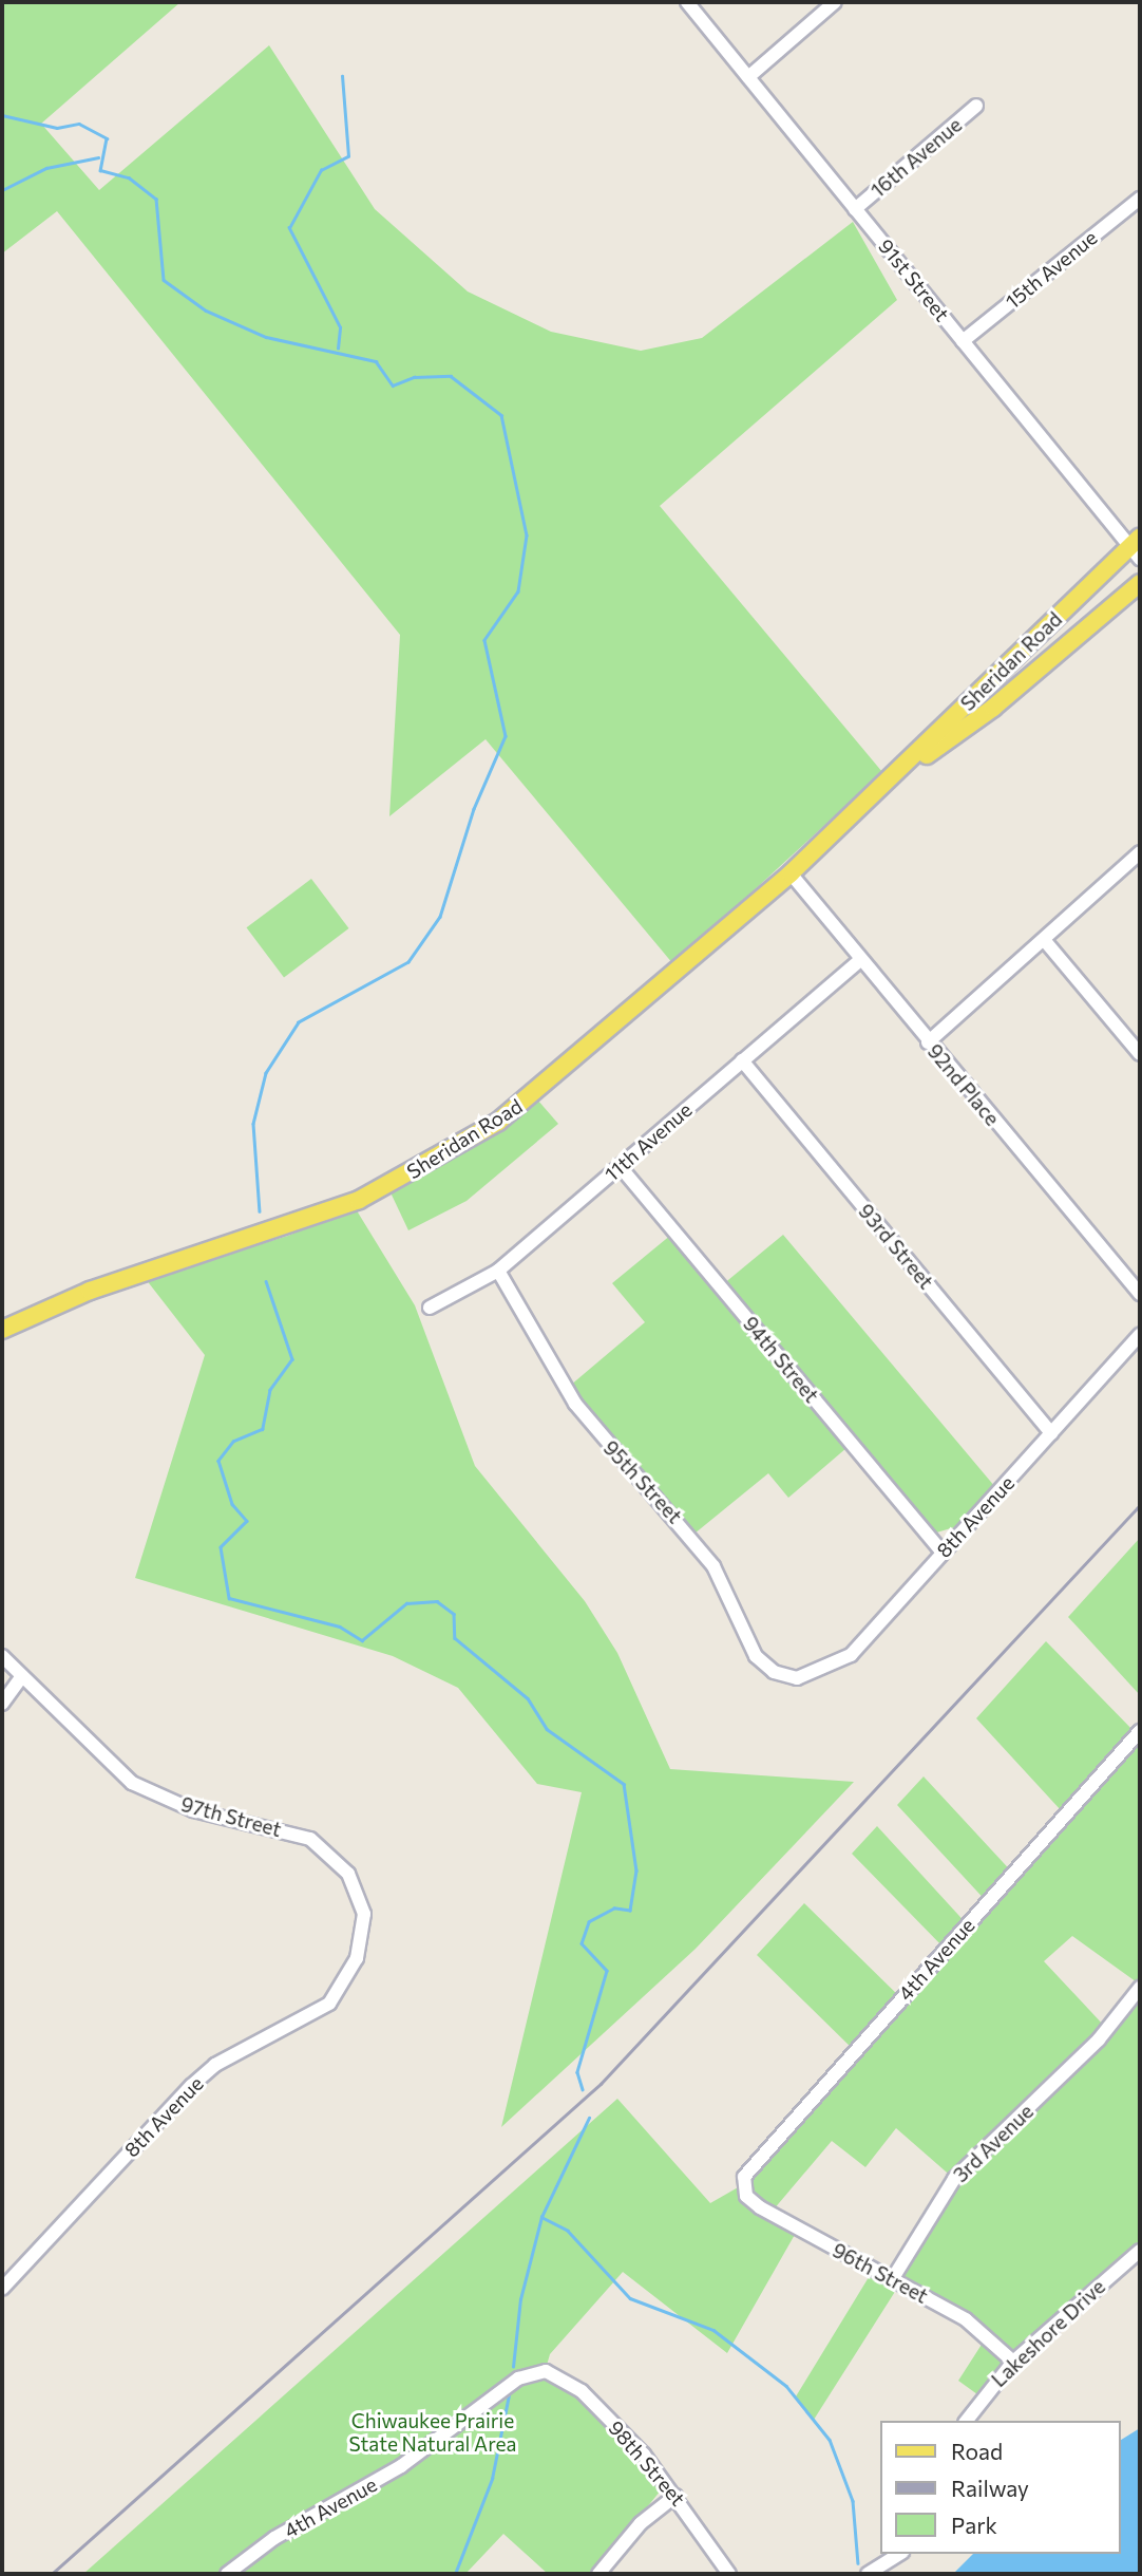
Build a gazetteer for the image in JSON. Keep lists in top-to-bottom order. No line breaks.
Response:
{"streets":{"main road":["Sheridan Road"],"street":["16th Avenue","15th Avenue","91st Street","92nd Place","11th Avenue","93rd Street","94th Street","95th Street","8th Avenue","97th Street","4th Avenue","3rd Avenue","96th Street","Lakeshore Drive","98th Street"]},"crossings":[["16th Avenue","91st Street"],["15th Avenue","91st Street"],["91st Street","Sheridan Road"],["Sheridan Road","92nd Place"],["92nd Place","11th Avenue"],["11th Avenue","93rd Street"],["11th Avenue","94th Street"],["11th Avenue","95th Street"],["93rd Street","8th Avenue"],["94th Street","8th Avenue"],["95th Street","8th Avenue"],["8th Avenue","97th Street"],["4th Avenue","96th Street"],["4th Avenue","98th Street"],["3rd Avenue","96th Street"],["96th Street","Lakeshore Drive"]],"parks":["Chiwaukee Prairie State Natural Area"],"legend":["Road","Railway","Park"]}
